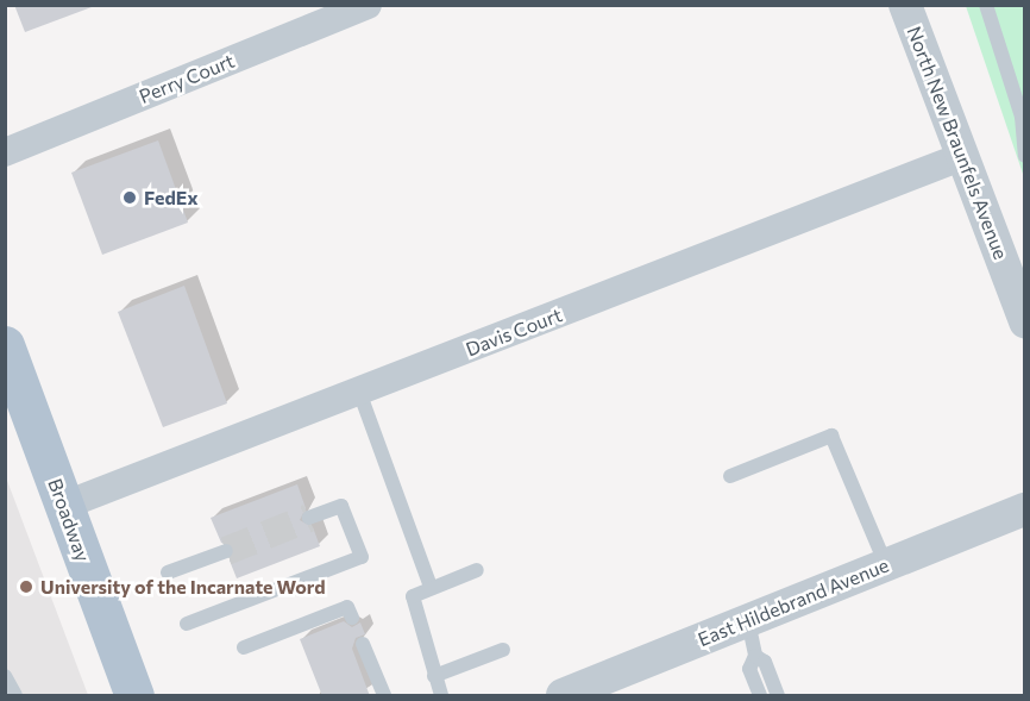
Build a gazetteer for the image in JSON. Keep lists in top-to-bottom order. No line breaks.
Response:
{"streets":{"main road":["Broadway"],"street":["Perry Court","North New Braunfels Avenue","Davis Court","East Hildebrand Avenue"]},"crossings":[["North New Braunfels Avenue","Davis Court"],["Davis Court","Broadway"]],"places":["FedEx","University of the Incarnate Word"]}
